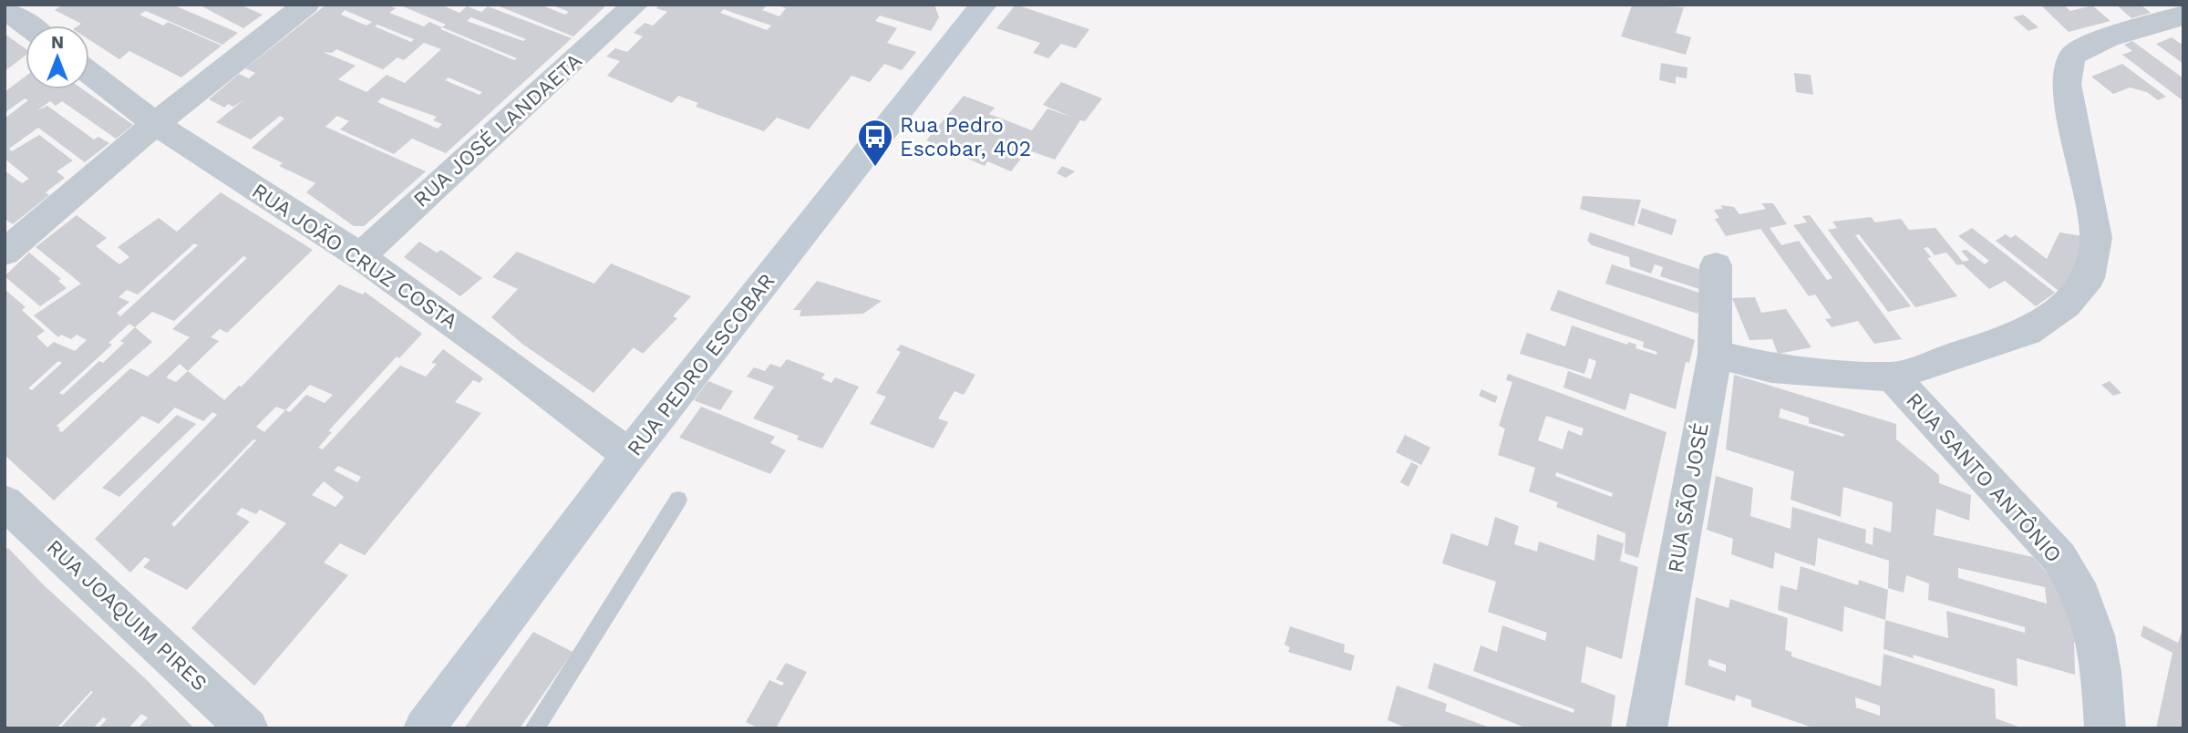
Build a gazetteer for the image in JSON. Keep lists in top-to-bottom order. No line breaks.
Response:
{"streets":{"main road":["RUA PEDRO ESCOBAR"],"street":["RUA JOSÉ LANDAETA","RUA JOÃO CRUZ COSTA","RUA SANTO ANTÔNIO","RUA SÃO JOSÉ","RUA JOAQUIM PIRES"]},"crossings":[["RUA JOSÉ LANDAETA","RUA JOÃO CRUZ COSTA"],["RUA JOÃO CRUZ COSTA","RUA PEDRO ESCOBAR"]],"places":{"bus stop":["Rua Pedro Escobar, 402"]},"north":"top"}
